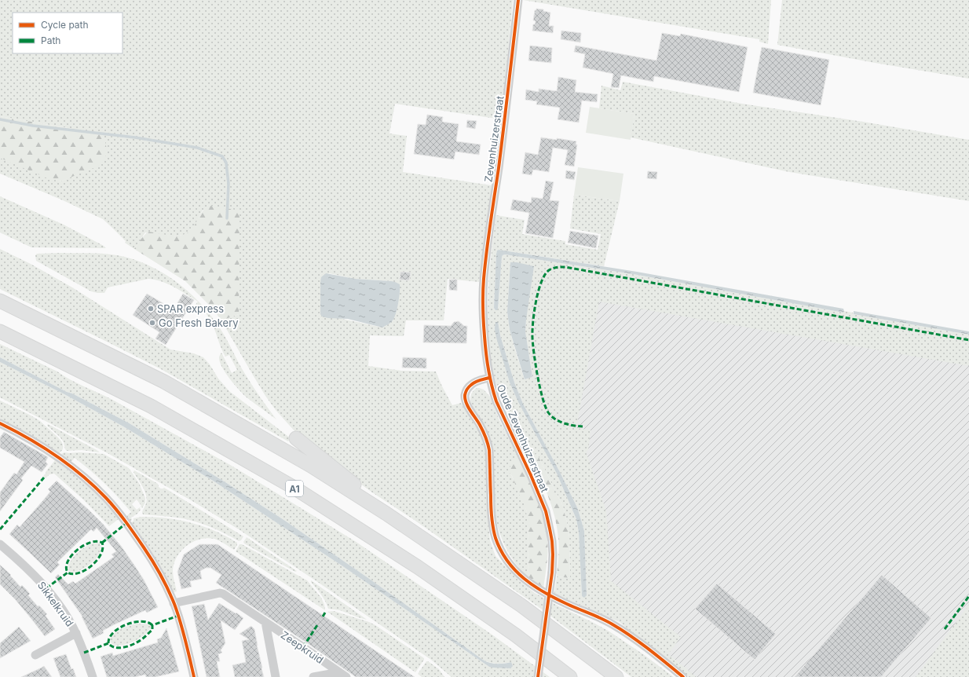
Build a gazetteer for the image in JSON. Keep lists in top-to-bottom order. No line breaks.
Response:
{"streets":{"highway":["A1"],"street":["Zevenhuizerstraat","Oude Zevenhuizerstraat","Sikkelkruid","Zeepkruid"]},"crossings":[["Zevenhuizerstraat","Oude Zevenhuizerstraat"]],"places":["SPAR express","Go Fresh Bakery"],"legend":["Cycle path","Path"]}
